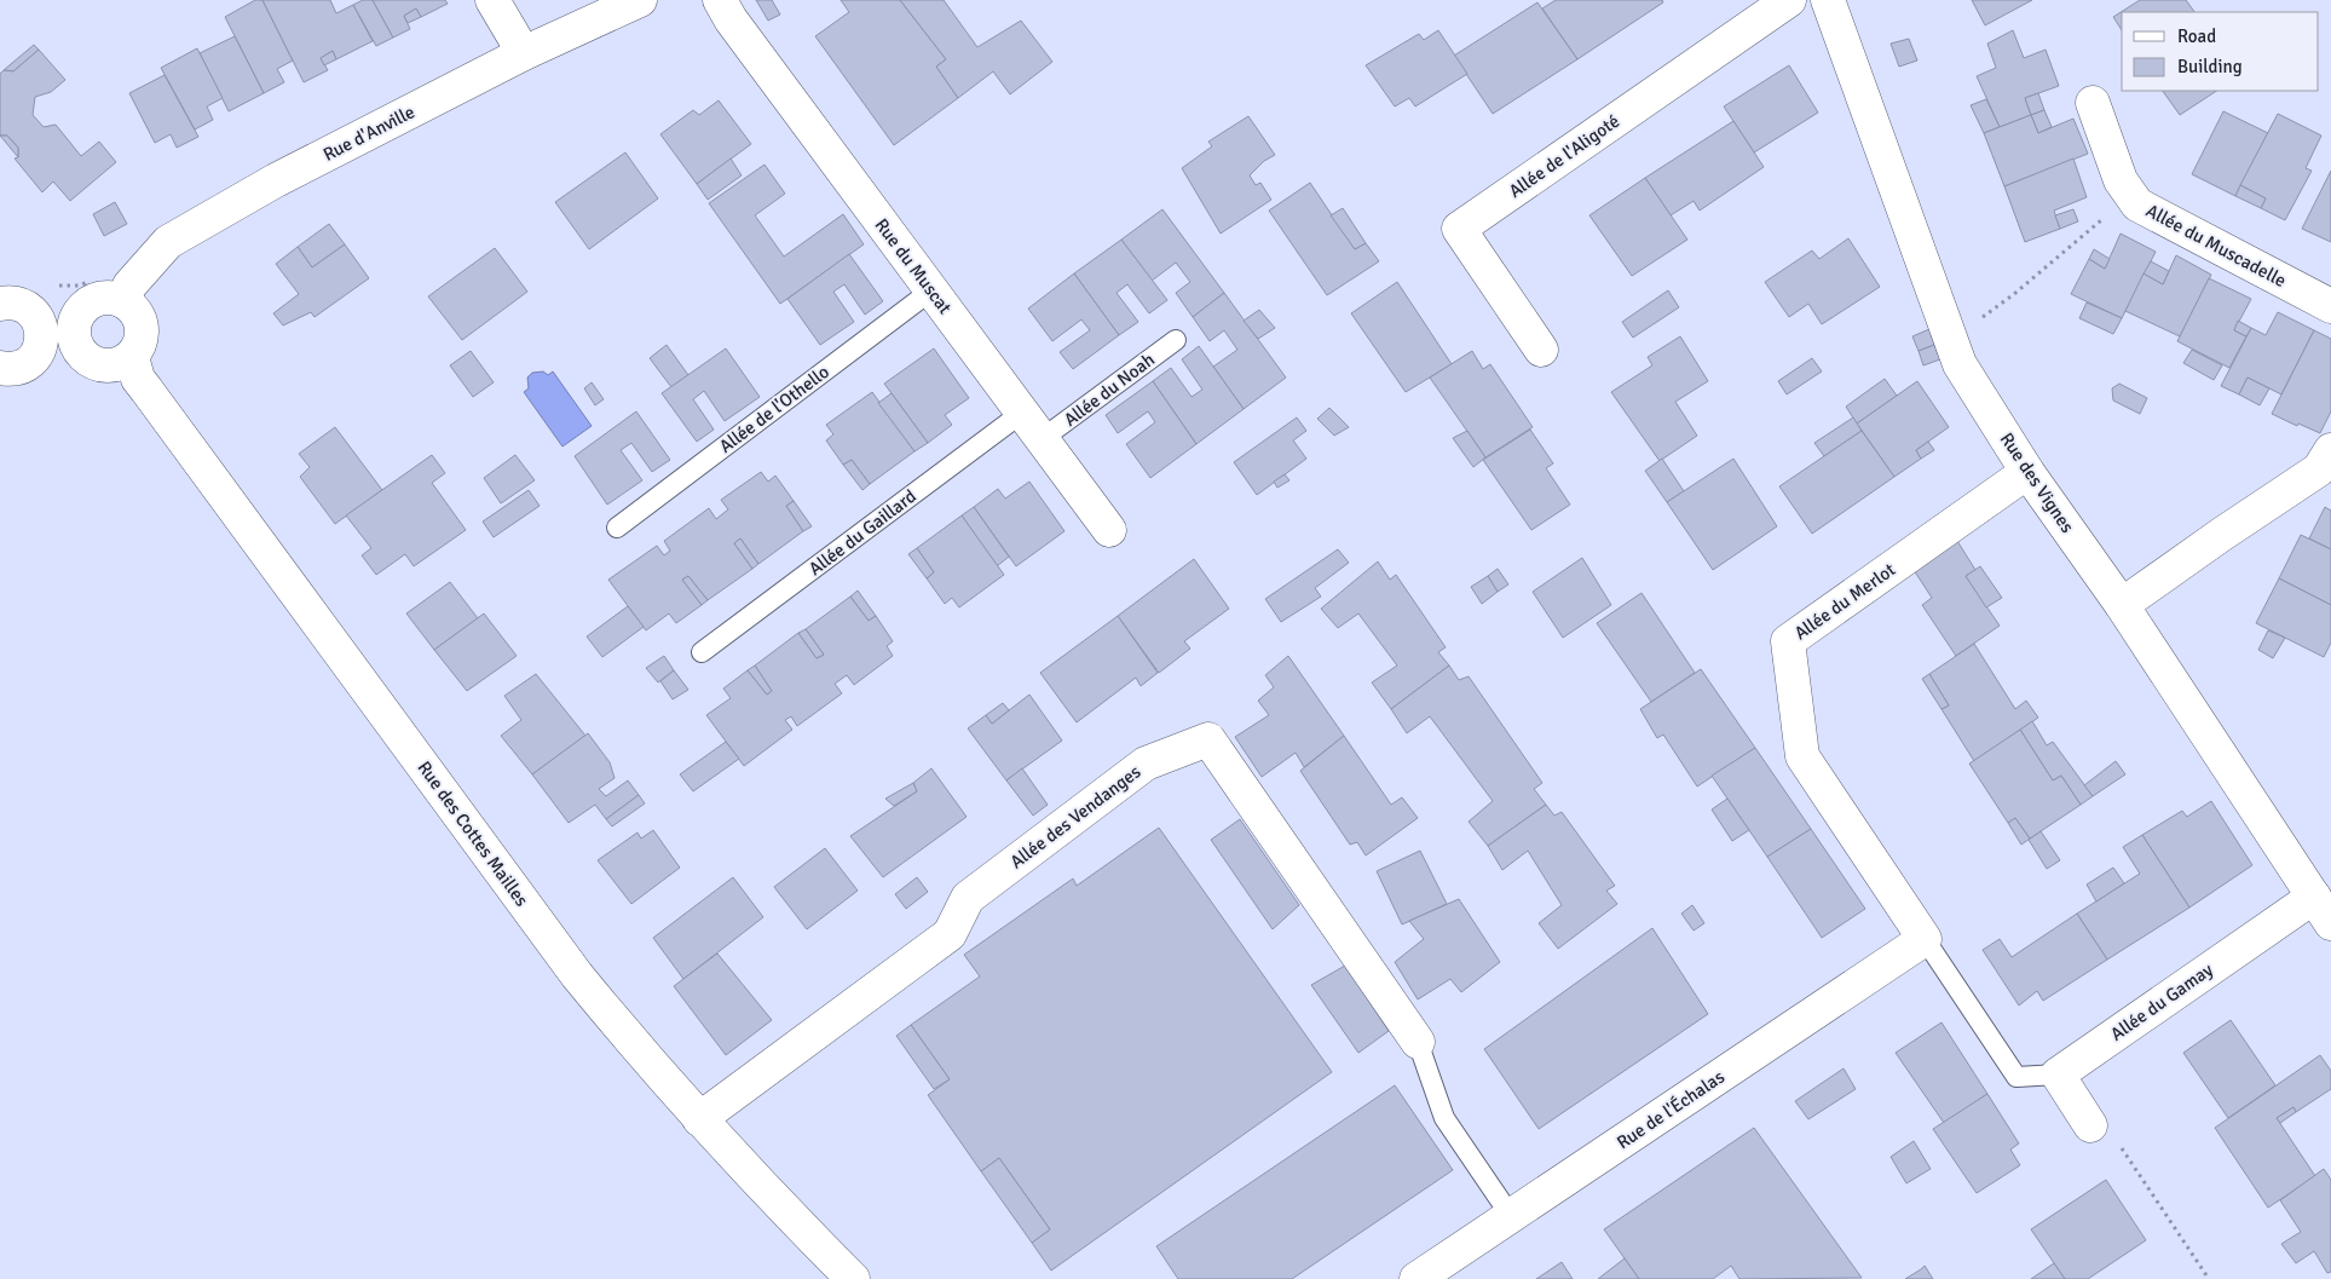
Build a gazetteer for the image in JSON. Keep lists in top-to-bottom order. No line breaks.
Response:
{"streets":{"street":["Rue d'Anville","Allée de l'Aligoté","Allée du Muscadelle","Rue du Muscat","Rue des Vignes","Allée du Merlot","Allée des Vendanges","Rue des Cottes Mailles","Allée du Gamay","Rue de l'Échalas"],"lane":["Allée du Noah","Allée de l'Othello","Allée du Gaillard"]},"crossings":[["Rue d'Anville","Rue des Cottes Mailles"],["Rue du Muscat","Allée du Noah"],["Rue du Muscat","Allée de l'Othello"],["Rue du Muscat","Allée du Gaillard"],["Rue des Vignes","Allée du Merlot"],["Rue des Vignes","Allée du Gamay"],["Allée du Merlot","Rue de l'Échalas"],["Allée des Vendanges","Rue des Cottes Mailles"]],"legend":["Road","Building"]}
